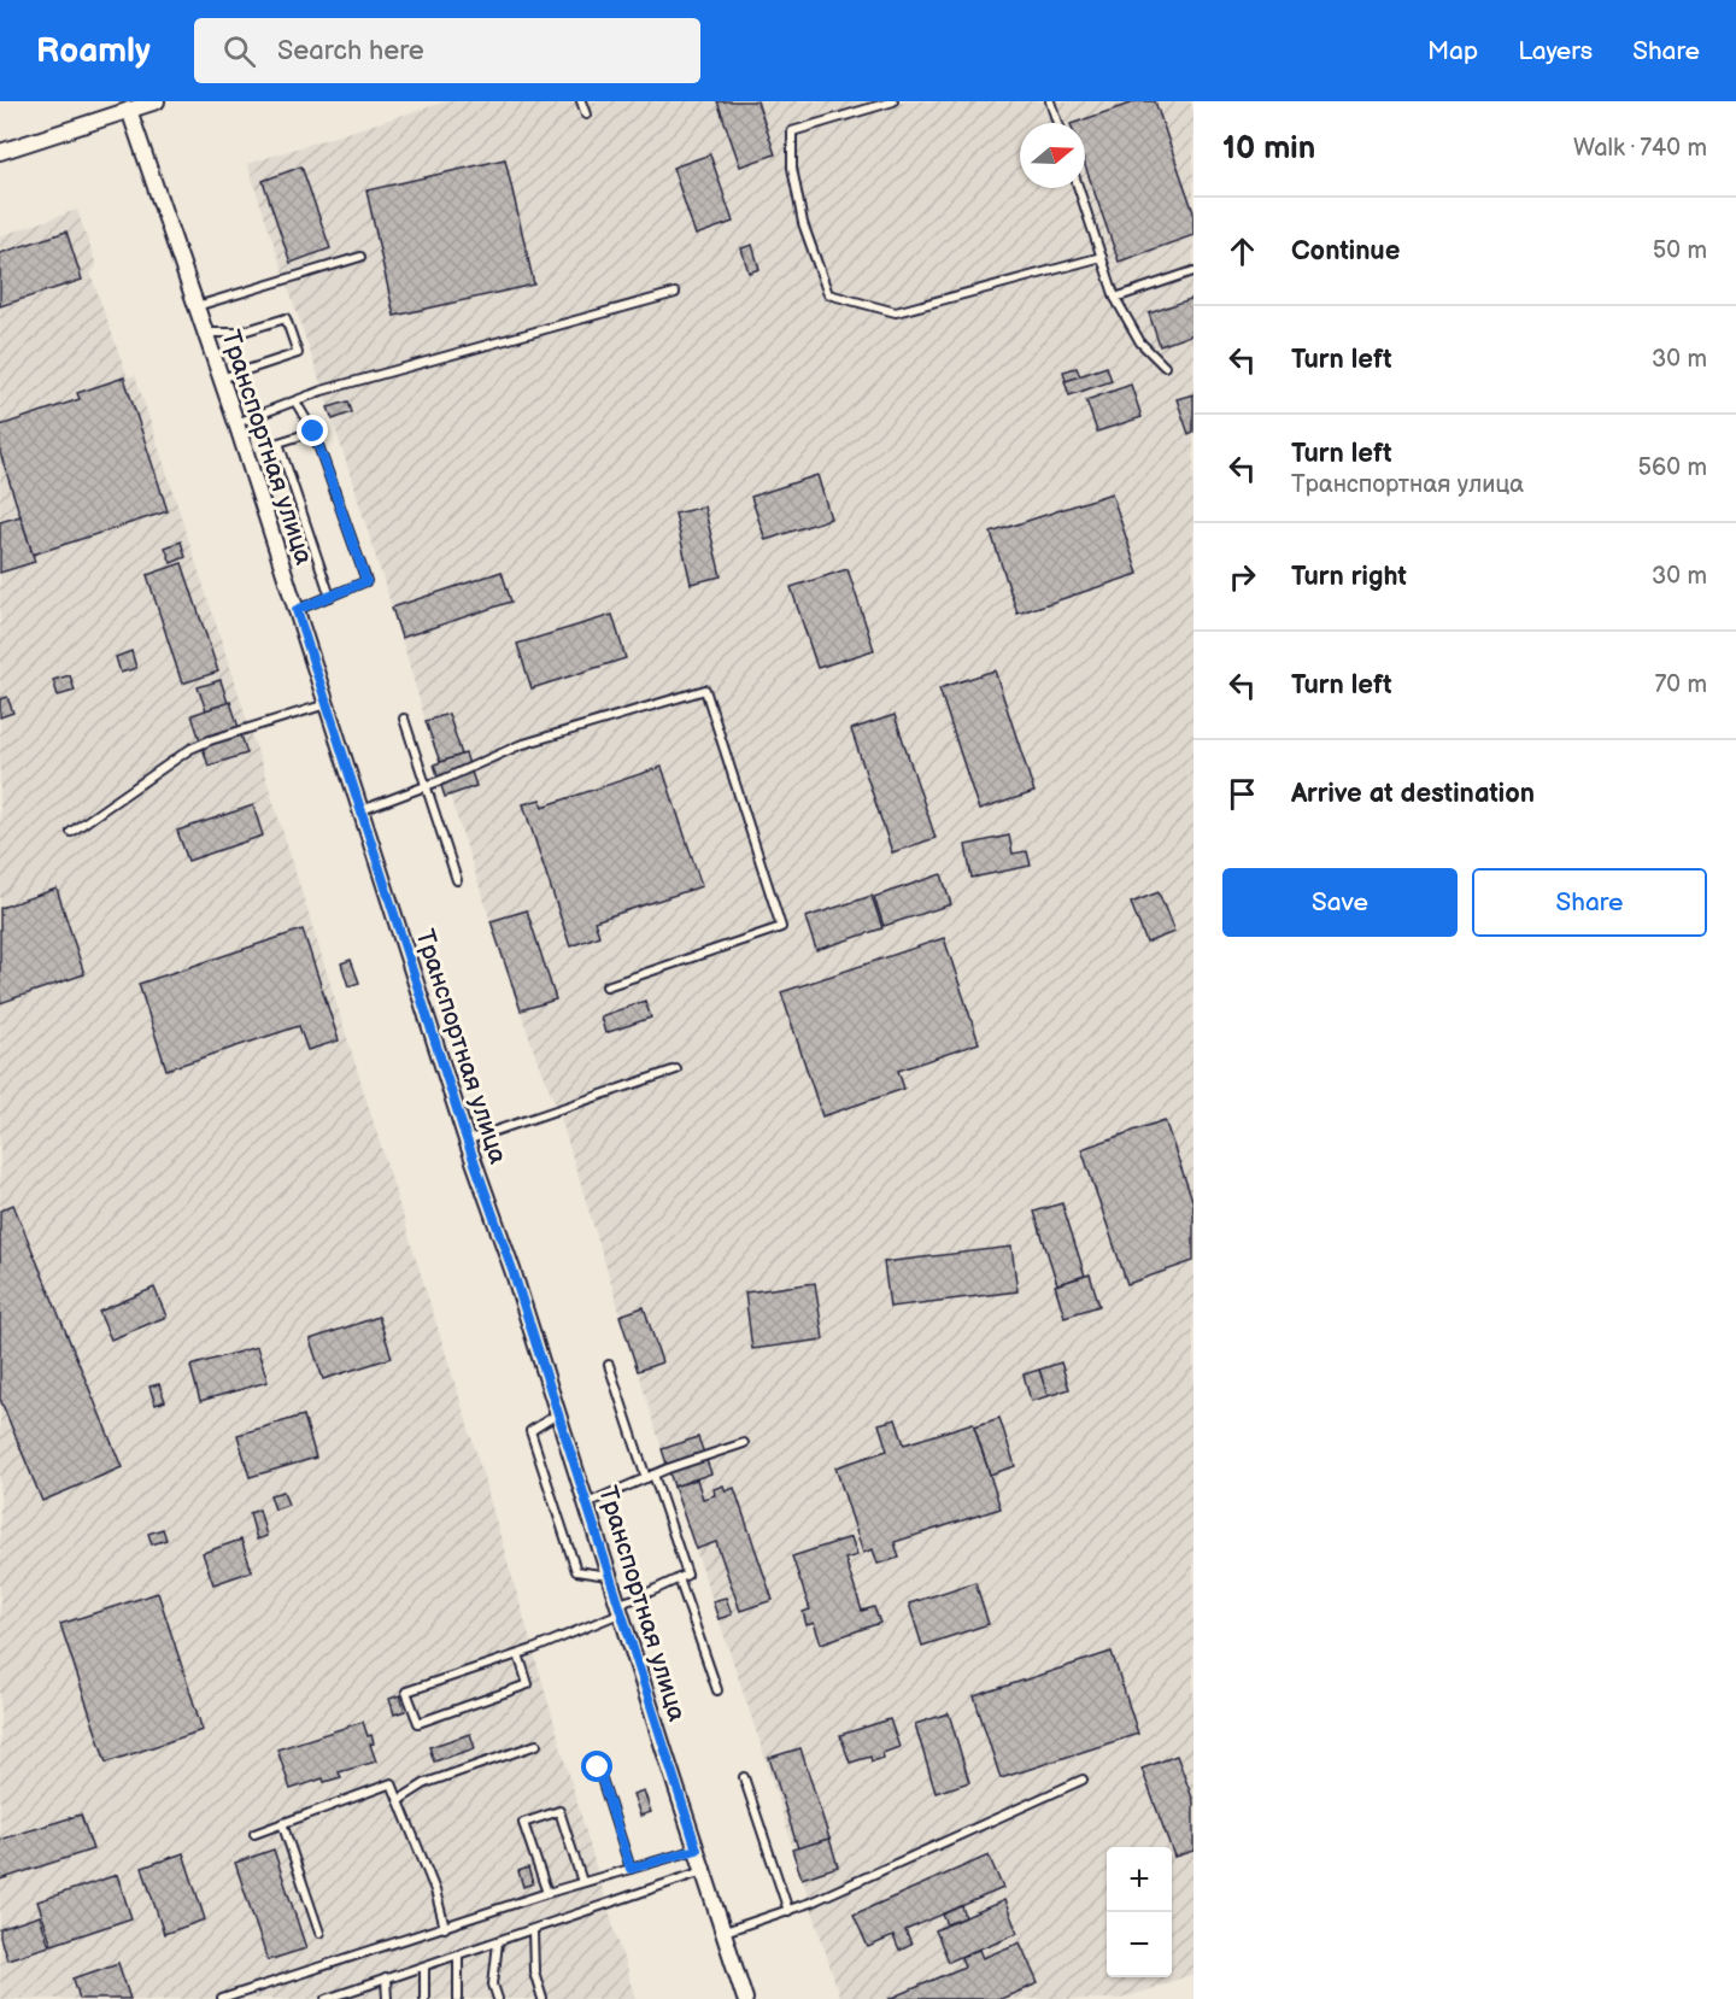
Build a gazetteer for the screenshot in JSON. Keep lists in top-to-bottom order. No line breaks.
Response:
{"streets":{"street":["Транспортная улица"]},"north":"right","page":{"header":"Roamly","search":"Search here","nav":["Map","Layers","Share"],"heading":["10 min","Walk · 740 m"],"list":[["Continue","50 m"],["Turn left","30 m"],["Turn left","Транспортная улица","560 m"],["Turn right","30 m"],["Turn left","70 m"],"Arrive at destination"],"buttons":["Save","Share"],"map_buttons":["+","−"]}}
